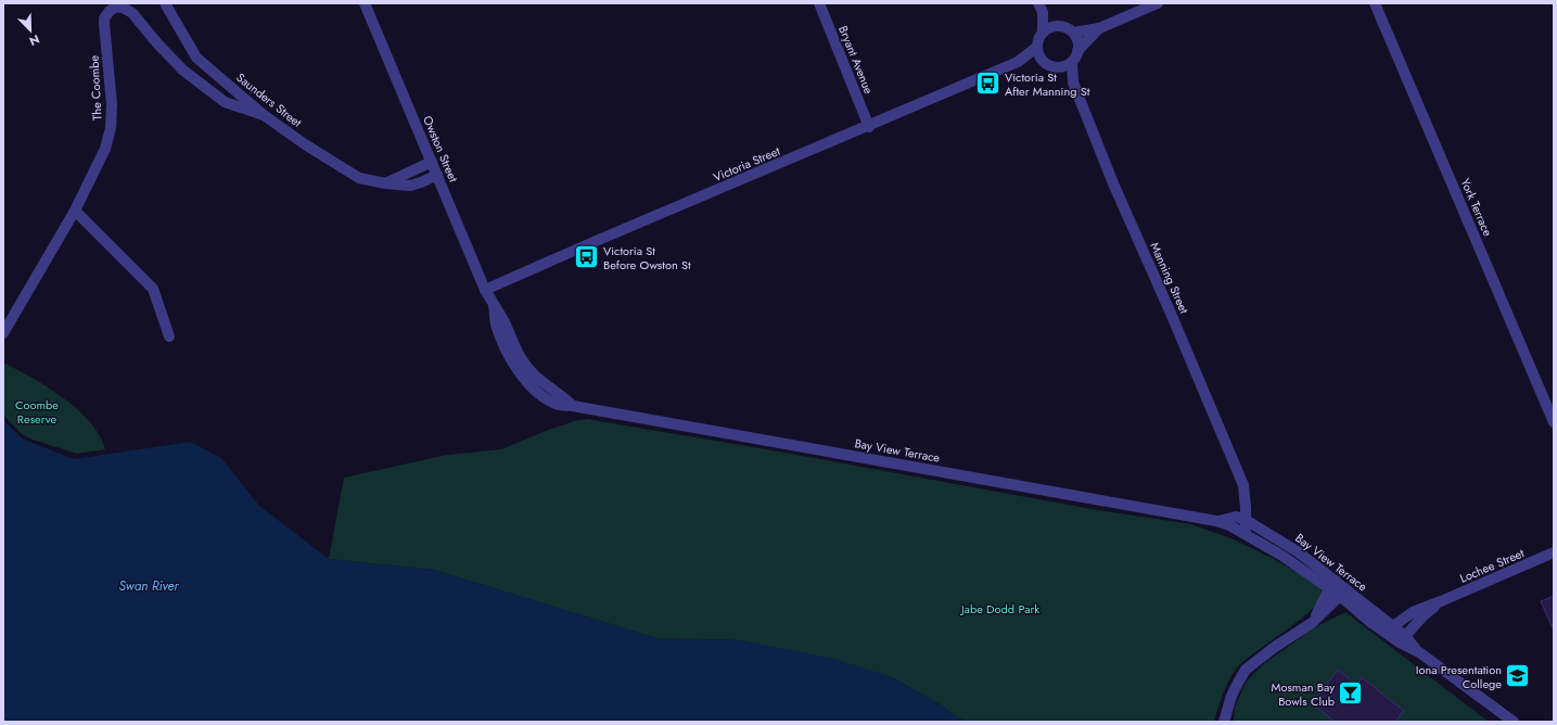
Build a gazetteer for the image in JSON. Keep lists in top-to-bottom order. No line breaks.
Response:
{"streets":{"street":["Bryant Avenue","The Coombe","Saunders Street","Owston Street","Victoria Street","York Terrace","Manning Street","Bay View Terrace","Lochee Street"]},"crossings":[["Bryant Avenue","Victoria Street"],["The Coombe","Saunders Street"],["Saunders Street","Owston Street"],["Owston Street","Victoria Street"],["Owston Street","Bay View Terrace"],["Victoria Street","Manning Street"],["Manning Street","Bay View Terrace"],["Bay View Terrace","Lochee Street"]],"water":["Swan River"],"parks":["Coombe Reserve","Jabe Dodd Park"],"places":{"bus stop":["Victoria St After Manning St","Victoria St Before Owston St"],"school or university":["Iona Presentation College"],"bar":["Mosman Bay Bowls Club"]},"north":"bottom right"}
